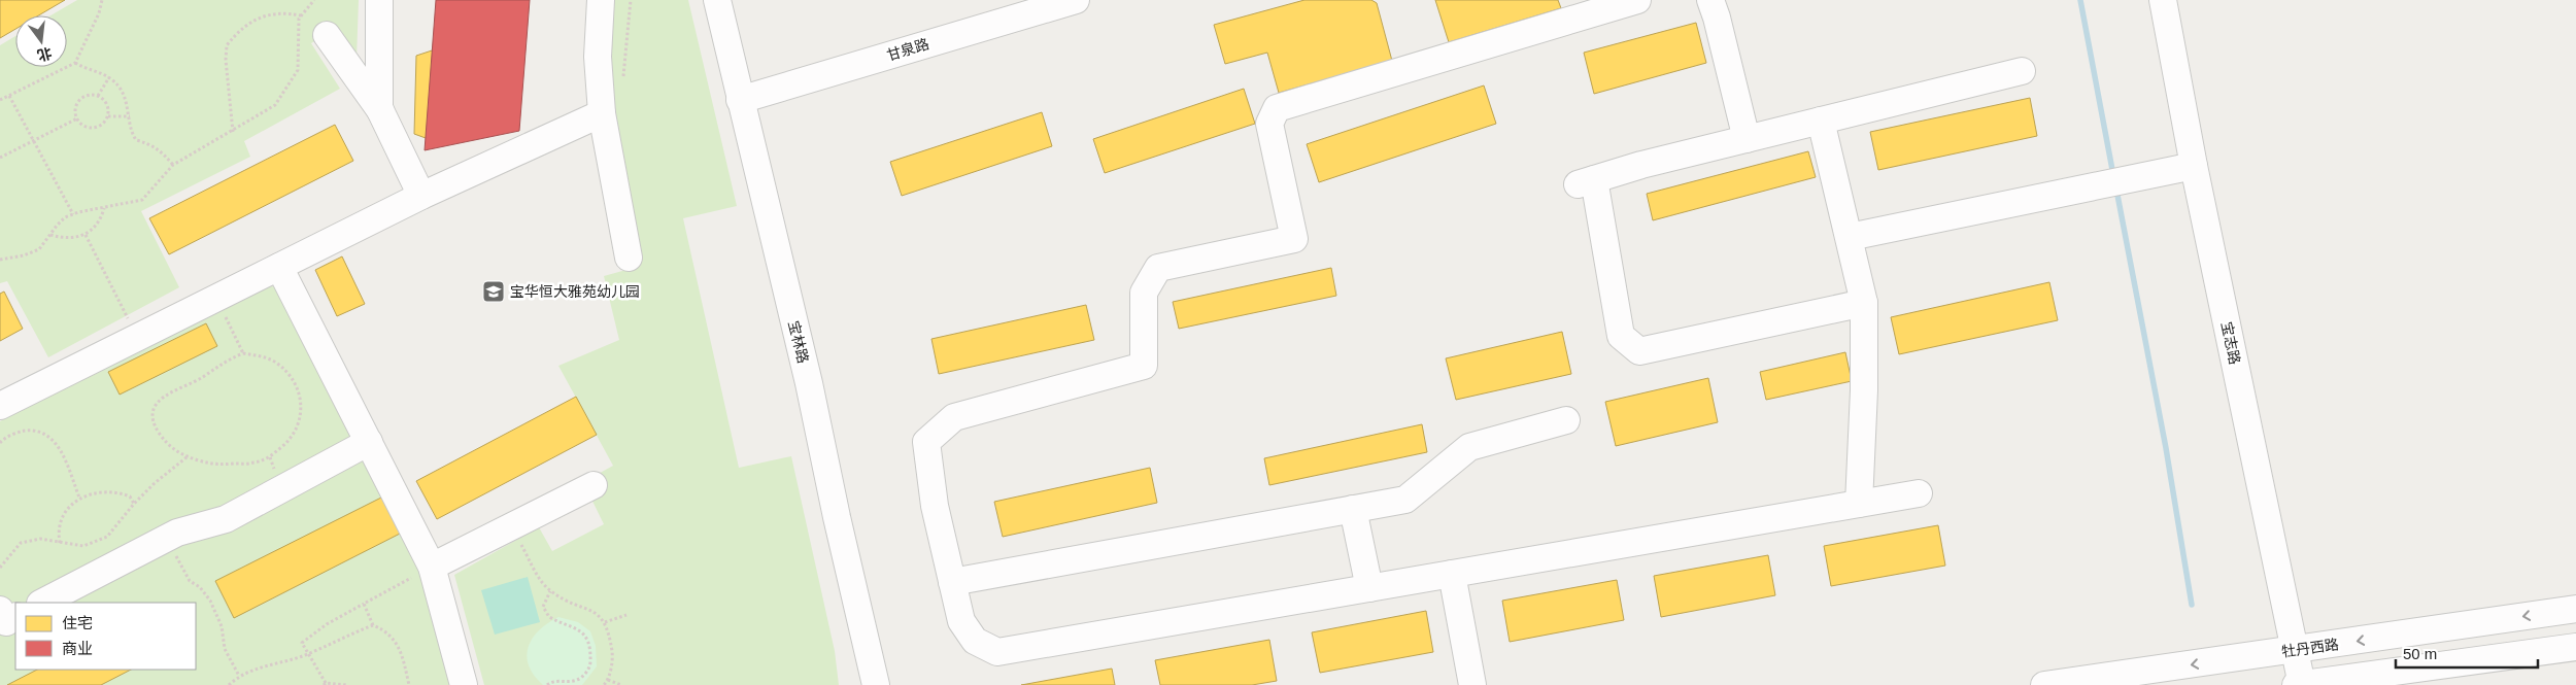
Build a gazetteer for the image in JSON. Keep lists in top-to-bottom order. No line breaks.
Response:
{"streets":{"street":["甘泉路","宝林路","宝志路","牡丹西路"]},"crossings":[["甘泉路","宝林路"],["宝志路","牡丹西路"]],"places":{"school or university":["宝华恒大雅苑幼儿园"]},"legend":["住宅","商业"],"scale_bar":"50 m","north":"bottom"}
